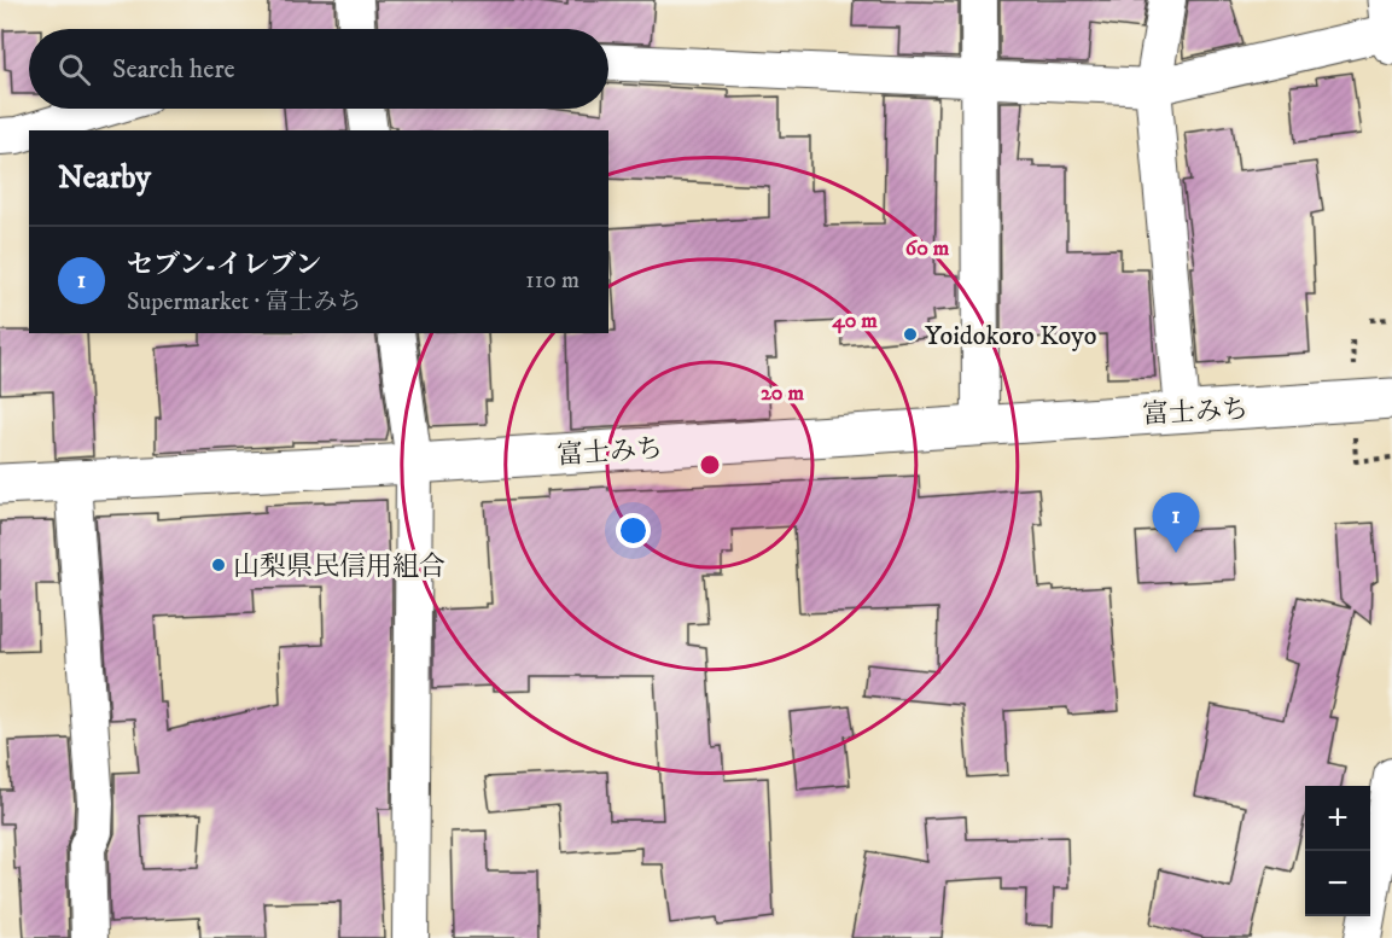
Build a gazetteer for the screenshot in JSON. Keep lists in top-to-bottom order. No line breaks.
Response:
{"streets":{"highway":["富士みち"]},"places":["Yoidokoro Koyo","山梨県民信用組合"],"page":{"search":"Search here","heading":"Nearby","list":[{"mark":"1","name":"セブン-イレブン","note":"Supermarket · 富士みち","value":"110 m"}],"pins":"1","map_buttons":["+","−"]},"rings":["60 m","40 m","20 m"]}
